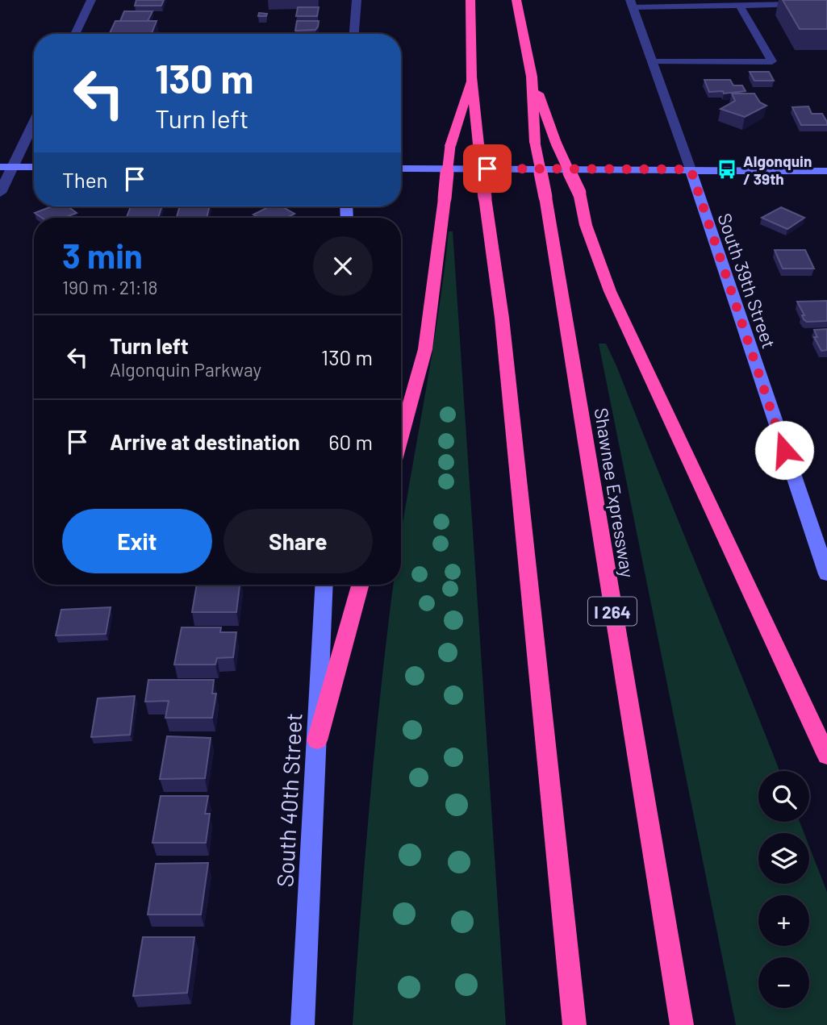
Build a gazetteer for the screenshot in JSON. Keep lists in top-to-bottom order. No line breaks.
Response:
{"streets":{"highway":["Shawnee Expressway","I 264"],"main road":["South 39th Street","South 40th Street"]},"places":{"bus stop":["Algonquin / 39th"]},"page":{"turn":["130 m","Turn left"],"then":"Then","heading":["3 min","190 m · 21:18"],"list":[{"name":"Turn left","note":"Algonquin Parkway","value":"130 m"},{"name":"Arrive at destination","value":"60 m"}],"buttons":["Exit","Share"],"map_buttons":["+","−"]}}
